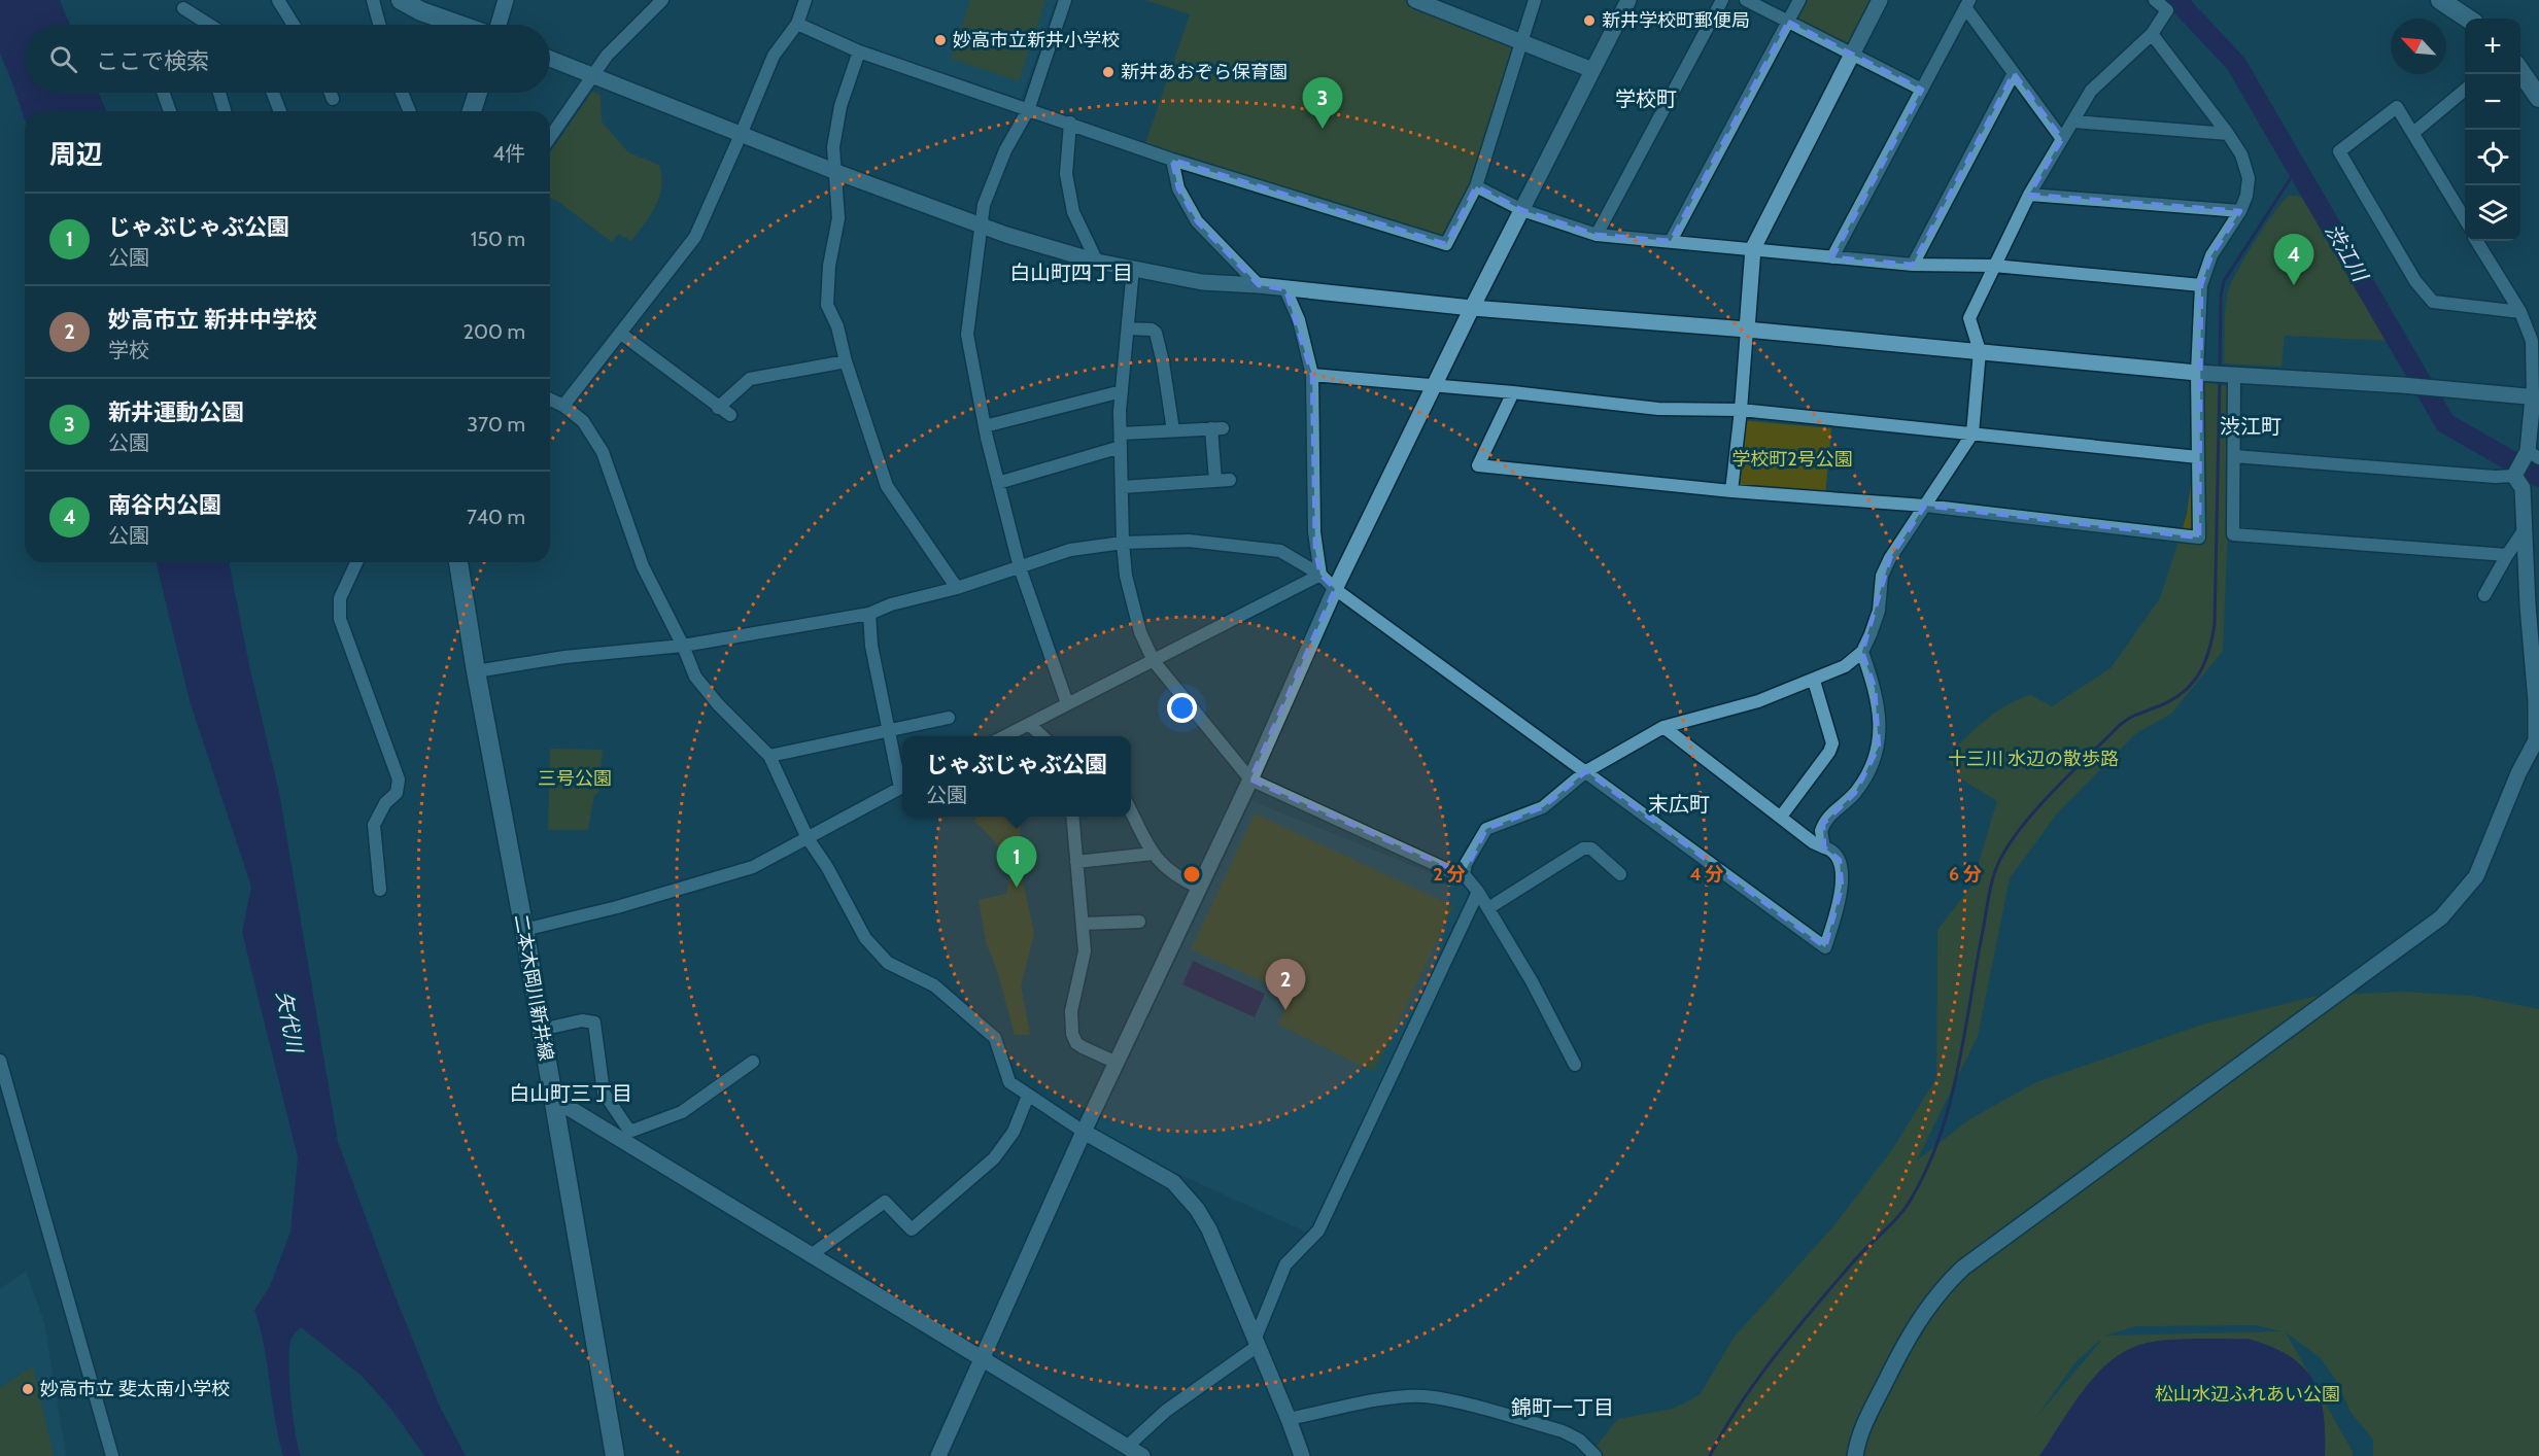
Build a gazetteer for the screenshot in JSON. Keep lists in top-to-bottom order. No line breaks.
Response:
{"streets":{"main road":["二本木岡川新井線"]},"districts":["学校町","白山町四丁目","渋江町","末広町","白山町三丁目","錦町一丁目"],"water":["渋江川","矢代川"],"parks":["学校町2号公園","十三川 水辺の散歩路","三号公園","松山水辺ふれあい公園"],"places":["新井学校町郵便局","妙高市立新井小学校","新井あおぞら保育園","妙高市立 斐太南小学校"],"north":"top left","page":{"map_buttons":["+","−"],"search":"ここで検索","pins":["3","4","1","2"],"heading":["周辺","4件"],"list":[{"mark":"1","name":"じゃぶじゃぶ公園","note":"公園","value":"150 m"},{"mark":"2","name":"妙高市立 新井中学校","note":"学校","value":"200 m"},{"mark":"3","name":"新井運動公園","note":"公園","value":"370 m"},{"mark":"4","name":"南谷内公園","note":"公園","value":"740 m"}],"popup":["じゃぶじゃぶ公園","公園"]},"rings":["2 分","4 分","6 分"]}
